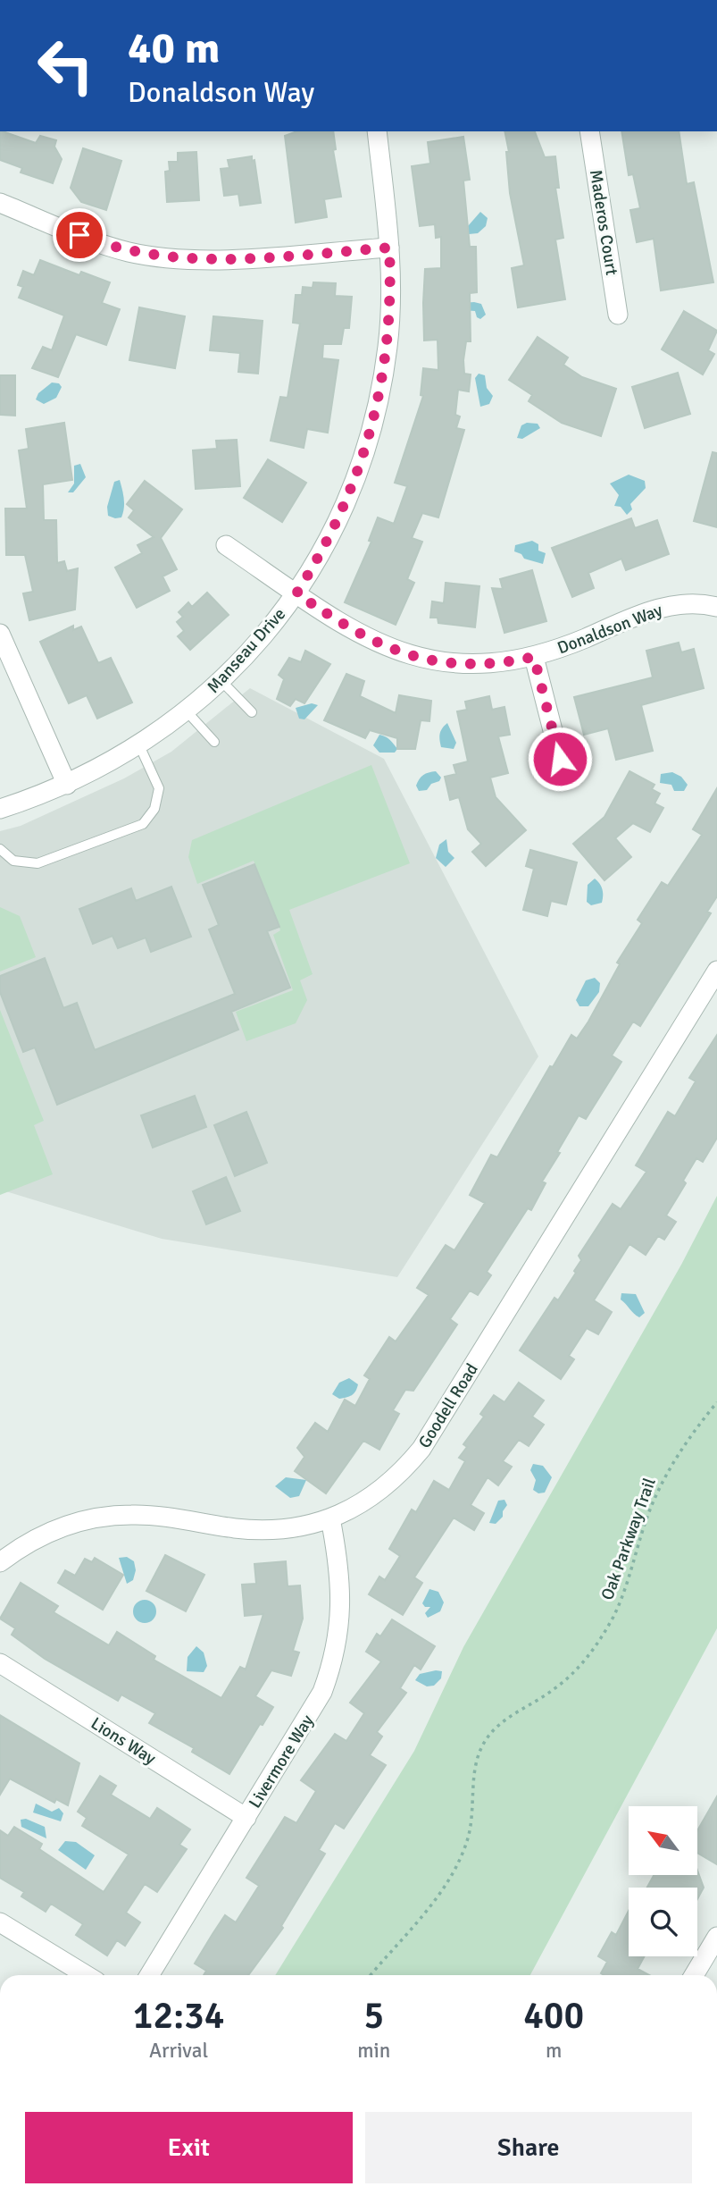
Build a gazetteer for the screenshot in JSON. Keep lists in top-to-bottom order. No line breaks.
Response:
{"streets":{"street":["Maderos Court","Donaldson Way","Manseau Drive","Goodell Road","Lions Way","Livermore Way"],"path":["Oak Parkway Trail"]},"crossings":[["Donaldson Way","Manseau Drive"],["Goodell Road","Livermore Way"],["Lions Way","Livermore Way"]],"north":"top left","page":{"turn":["40 m","Donaldson Way"],"eta":["12:34","Arrival","5","min","400","m"],"buttons":["Exit","Share"]}}
